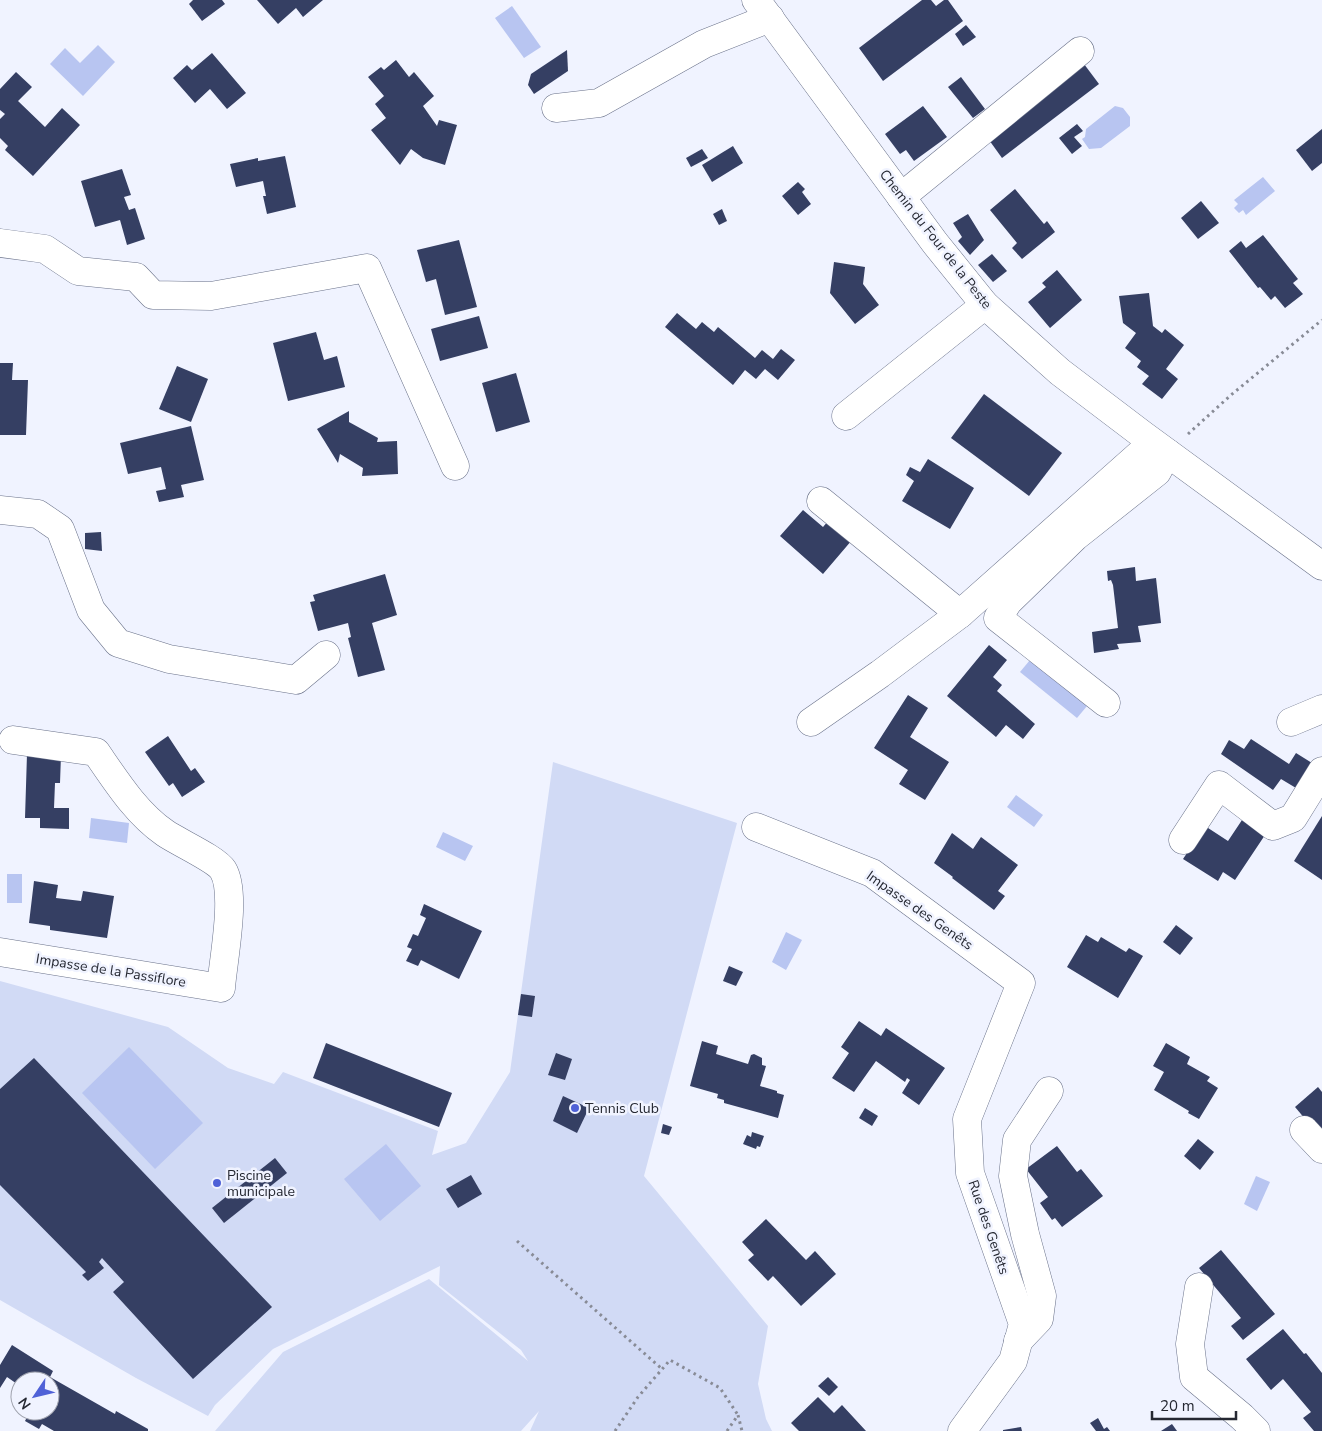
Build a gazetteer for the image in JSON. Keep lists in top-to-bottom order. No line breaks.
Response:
{"streets":{"street":["Chemin du Four de la Peste","Impasse des Genêts","Impasse de la Passiflore","Rue des Genêts"]},"crossings":[["Impasse des Genêts","Rue des Genêts"]],"places":["Tennis Club","Piscine municipale"],"scale_bar":"20 m","north":"bottom left"}
